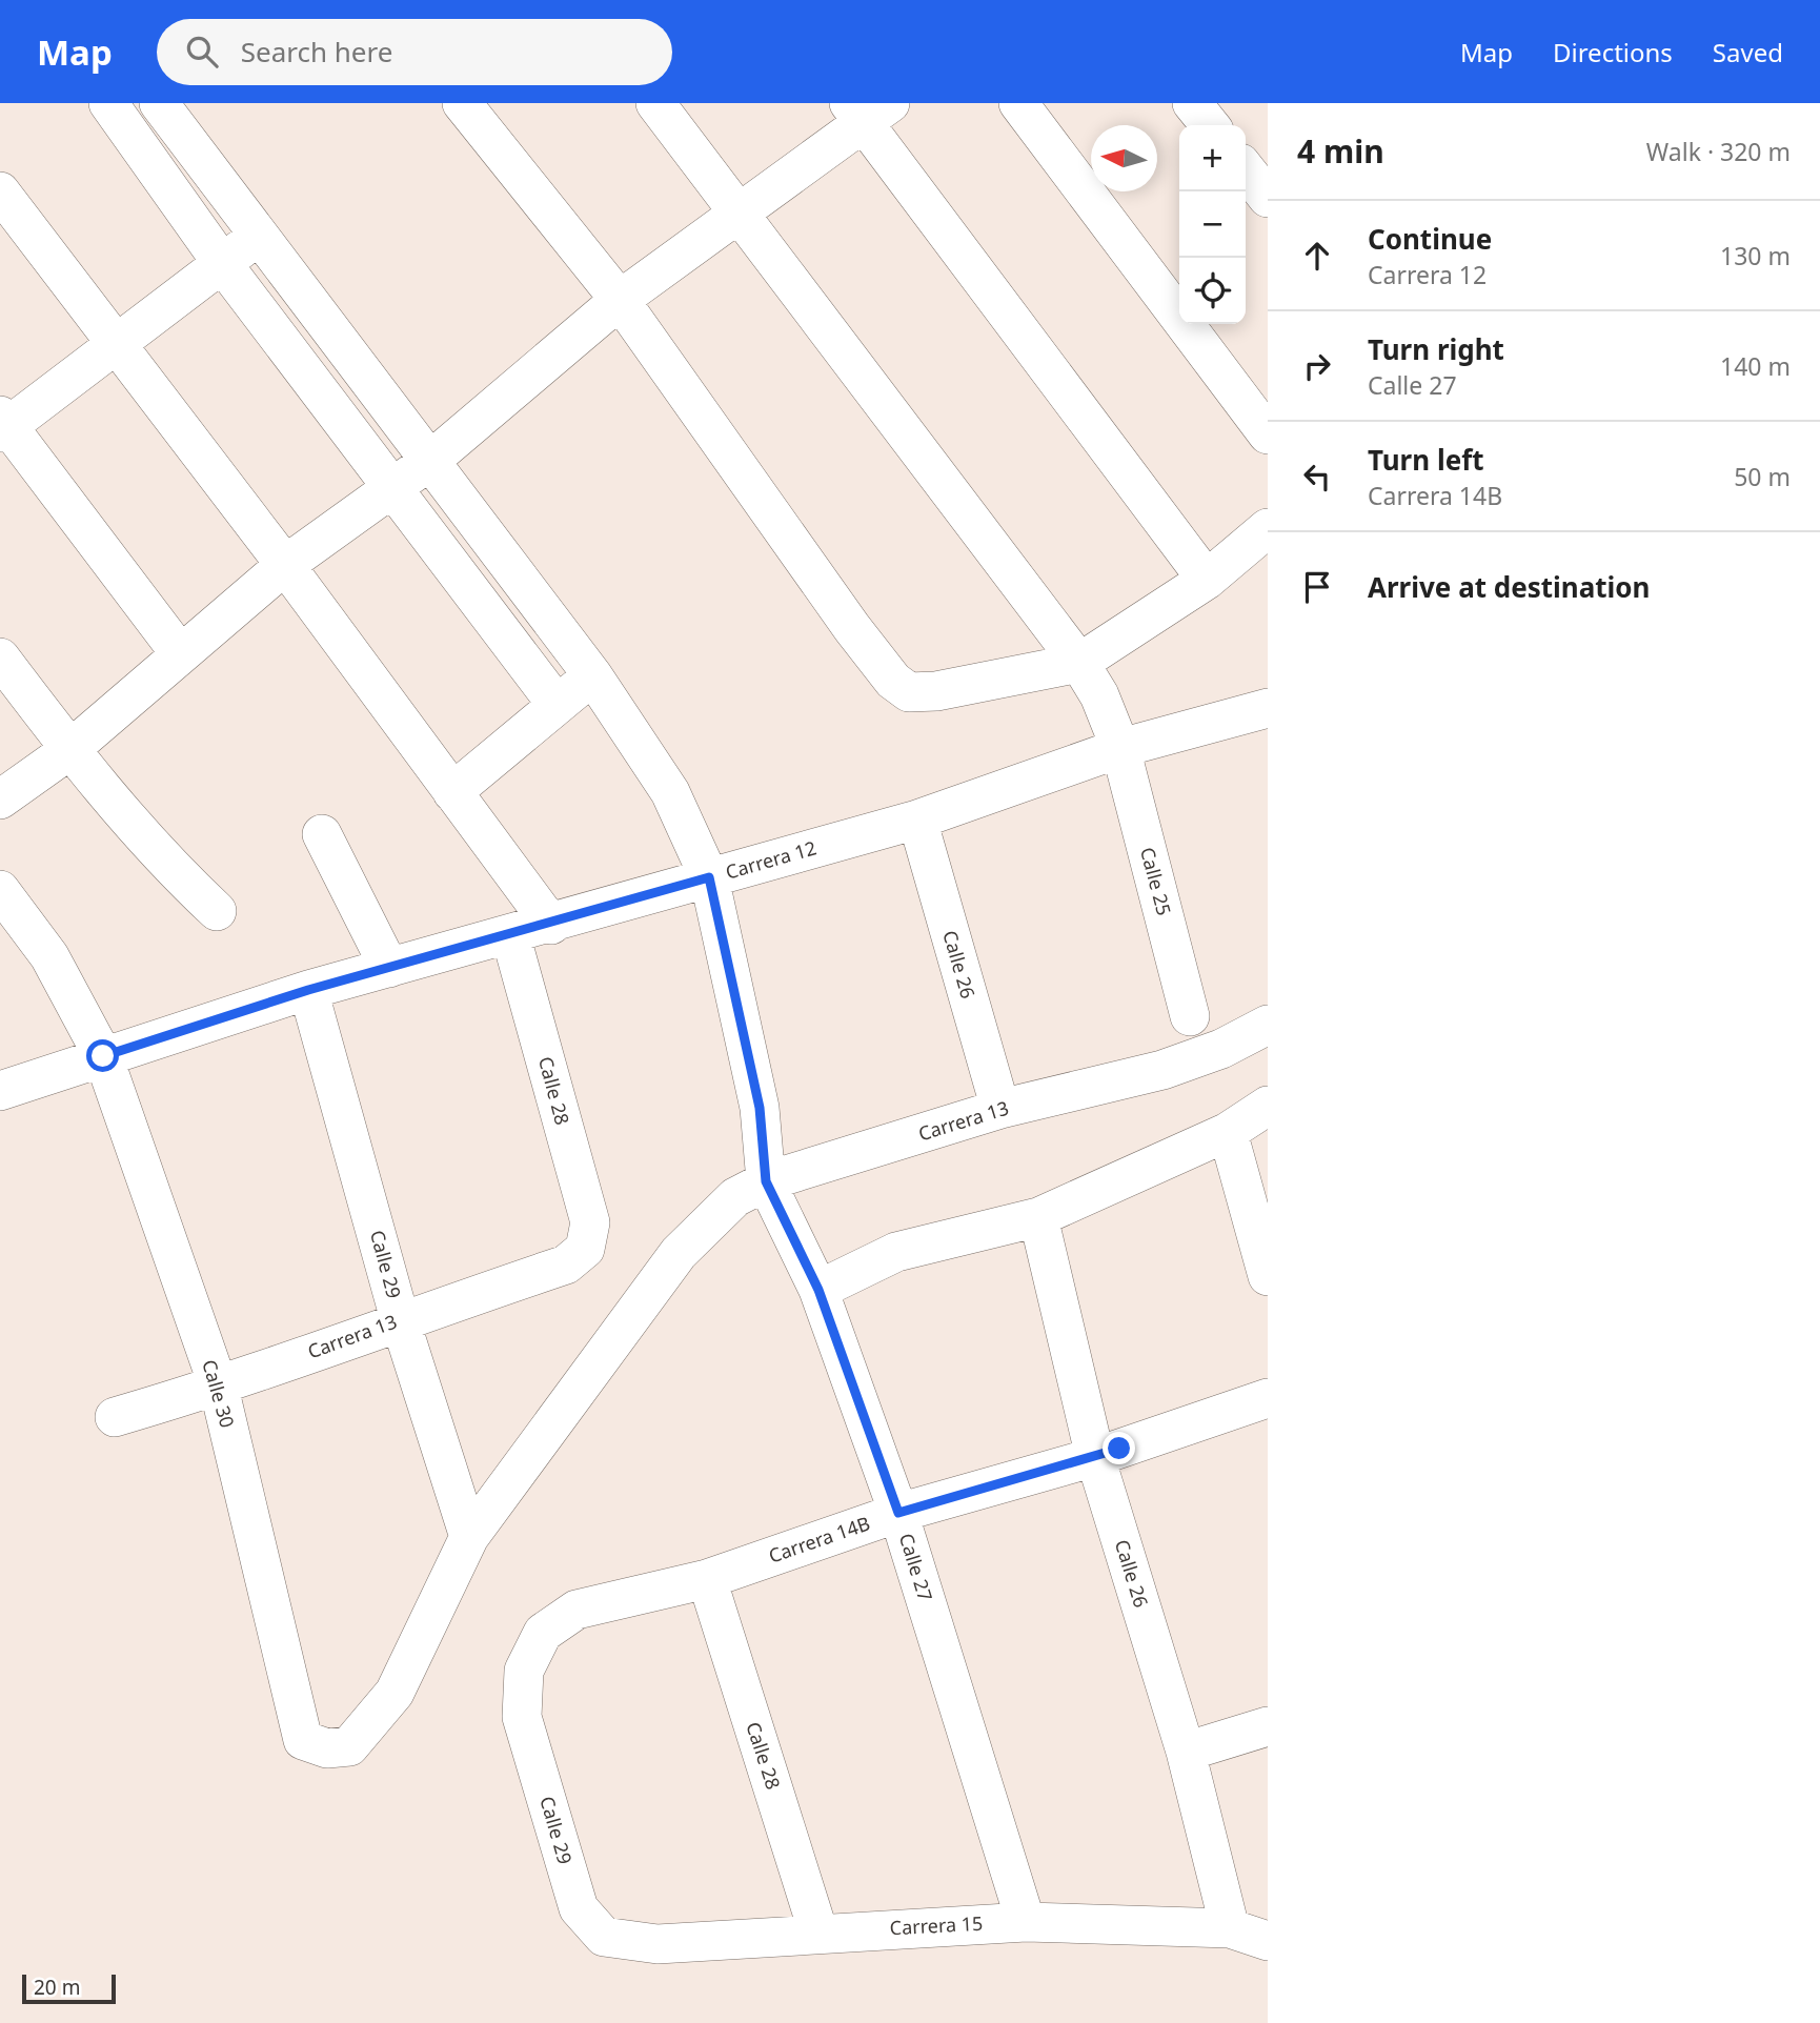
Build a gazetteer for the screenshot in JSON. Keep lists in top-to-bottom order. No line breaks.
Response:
{"streets":{"street":["Carrera 12","Calle 25","Calle 26","Calle 28","Carrera 13","Calle 29","Calle 30","Carrera 14B","Calle 27","Carrera 15"]},"crossings":[["Carrera 12","Calle 25"],["Carrera 12","Calle 26"],["Carrera 12","Calle 28"],["Carrera 12","Calle 29"],["Carrera 12","Calle 30"],["Carrera 12","Calle 27"],["Calle 26","Carrera 13"],["Calle 26","Carrera 14B"],["Calle 26","Carrera 15"],["Calle 28","Carrera 13"],["Calle 28","Carrera 14B"],["Calle 28","Carrera 15"],["Carrera 13","Calle 29"],["Carrera 13","Calle 30"],["Carrera 13","Calle 27"],["Calle 29","Carrera 14B"],["Calle 29","Carrera 15"],["Carrera 14B","Calle 27"],["Calle 27","Carrera 15"]],"scale_bar":"20 m","north":"left","page":{"header":"Map","search":"Search here","nav":["Map","Directions","Saved"],"heading":["4 min","Walk · 320 m"],"map_buttons":["+","−"],"list":[["Continue","Carrera 12","130 m"],["Turn right","Calle 27","140 m"],["Turn left","Carrera 14B","50 m"],"Arrive at destination"],"scale":"20 m"}}
